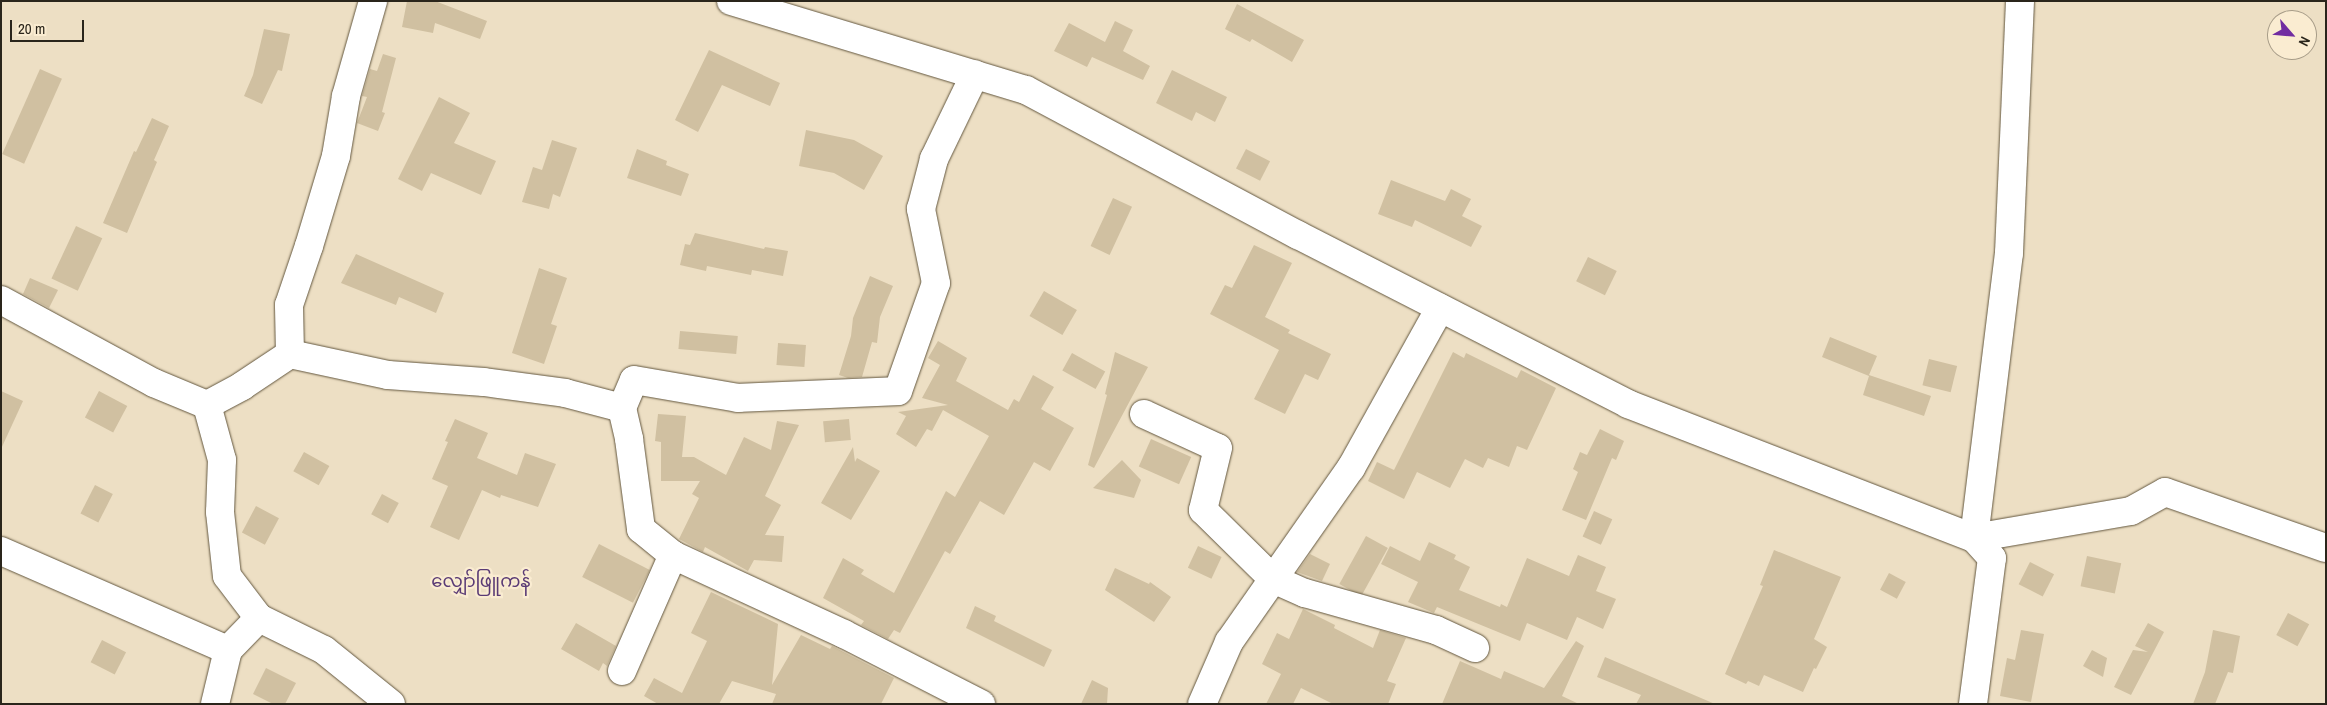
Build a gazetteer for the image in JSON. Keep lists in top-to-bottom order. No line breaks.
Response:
{"districts":["လျှော်ဖြူကန်"],"scale_bar":"20 m","north":"bottom right"}
